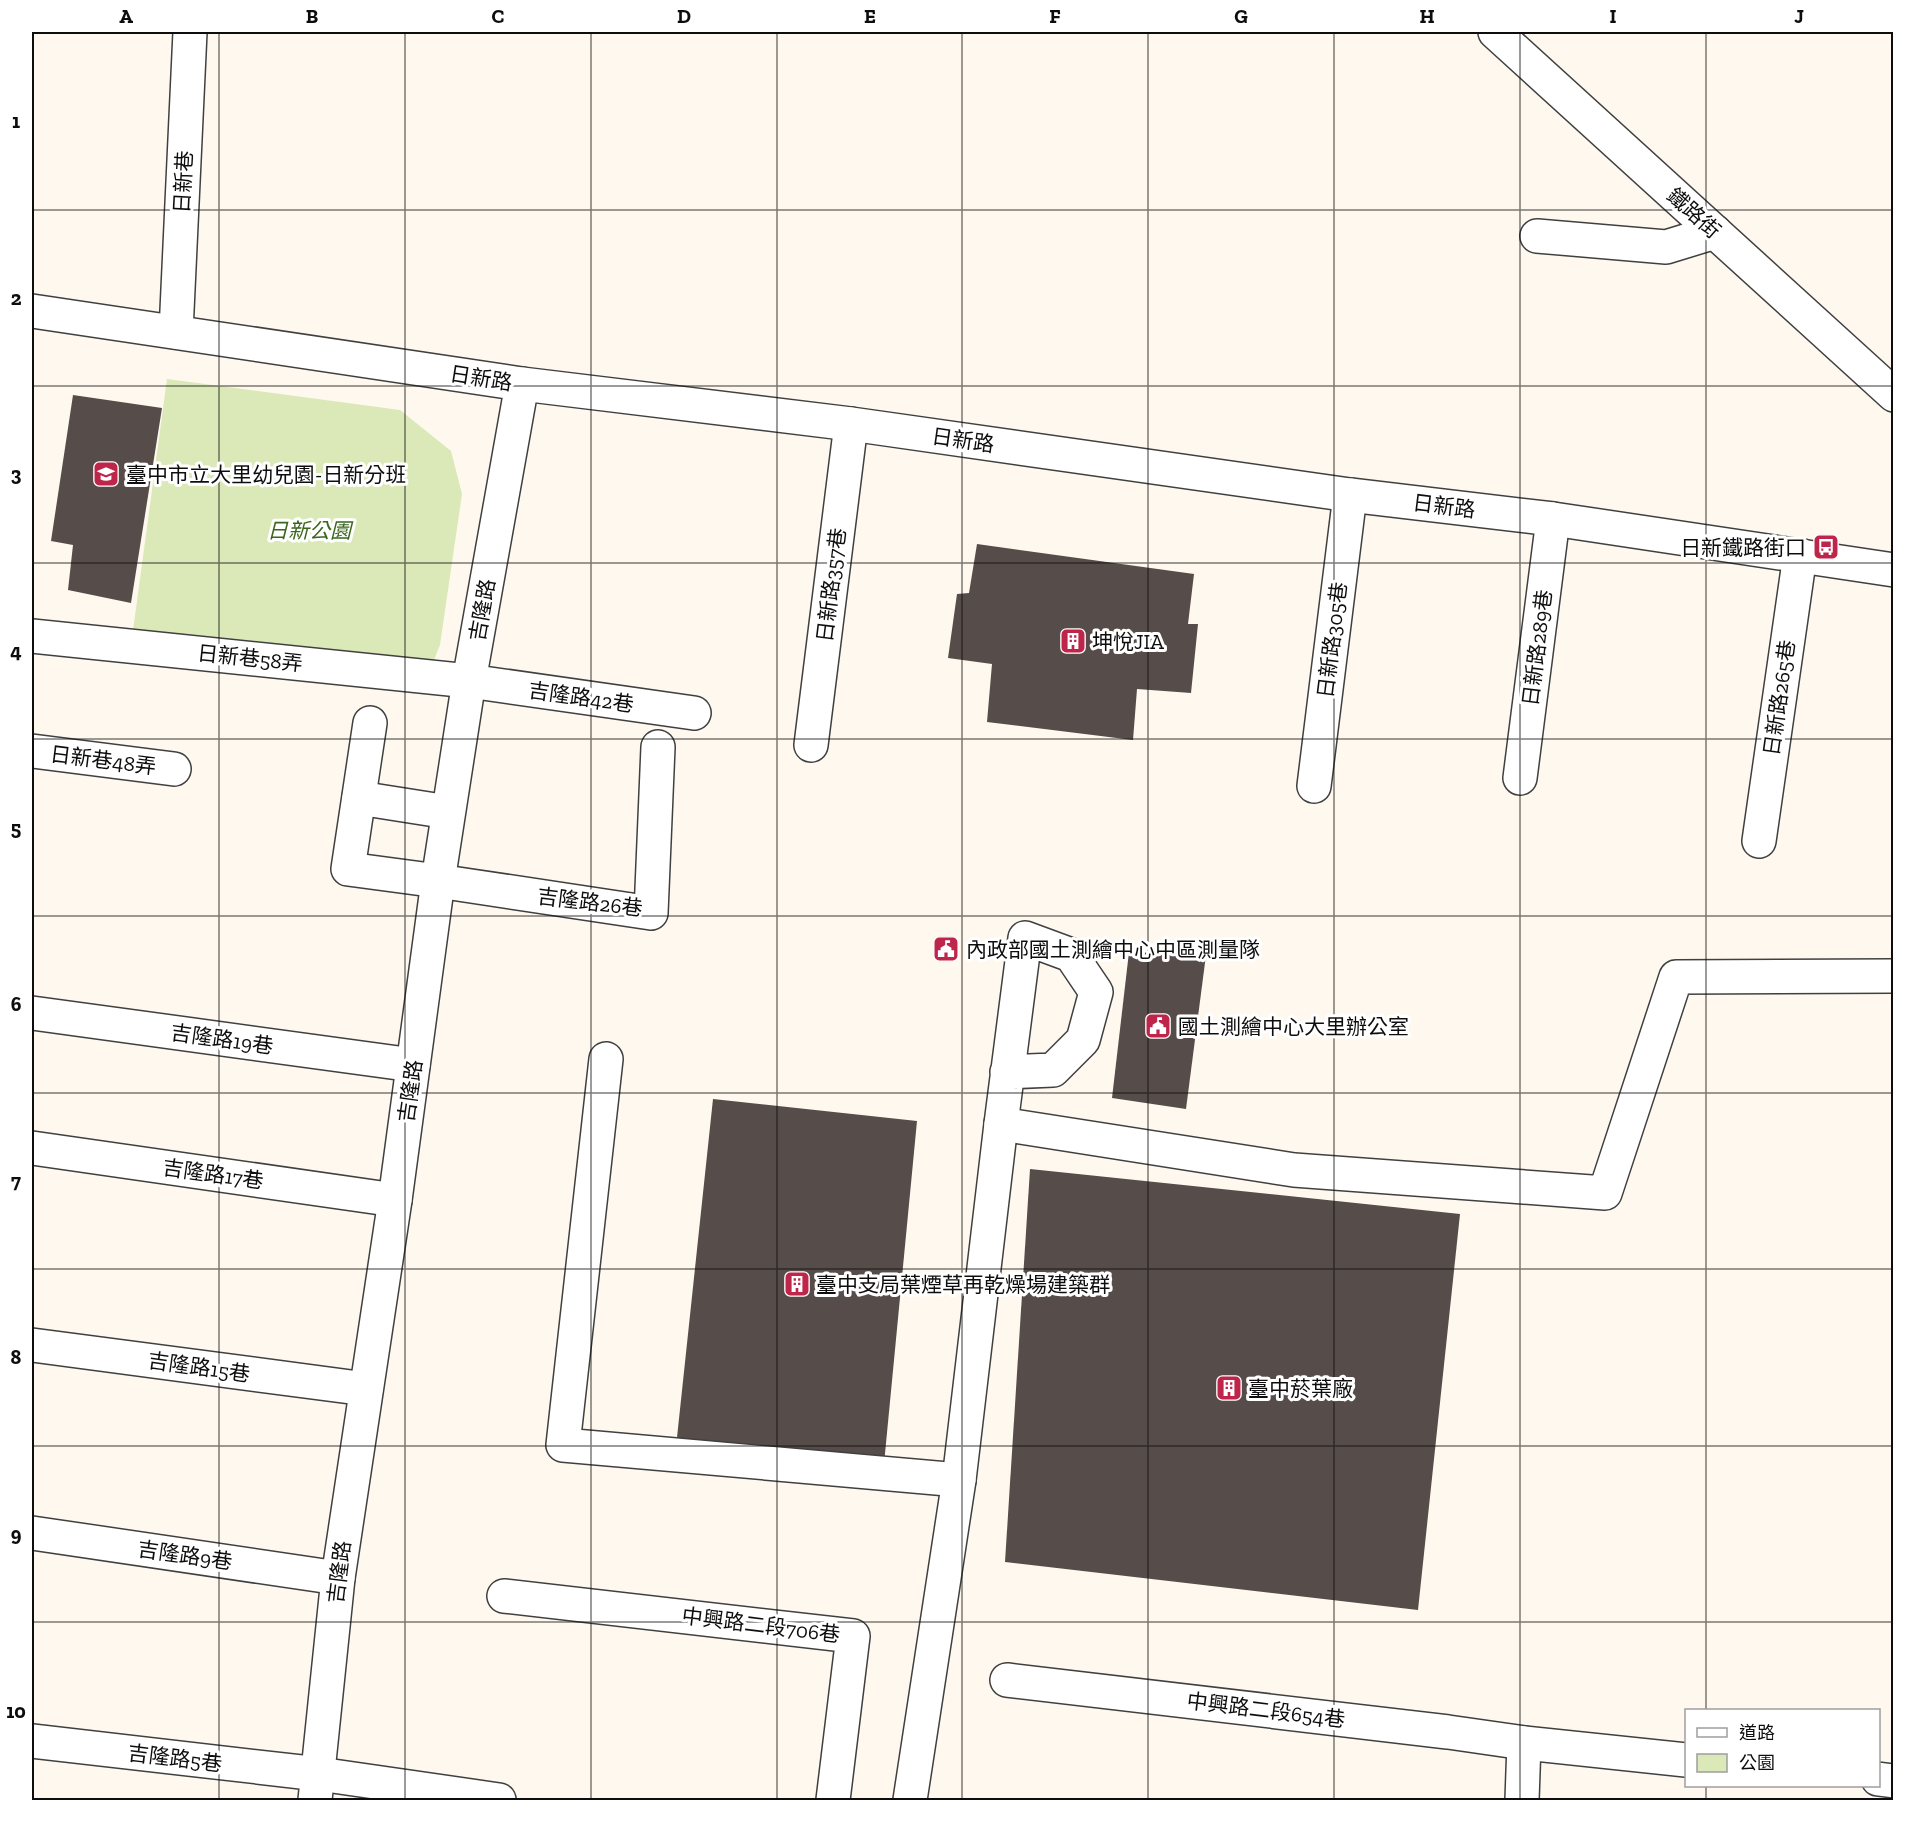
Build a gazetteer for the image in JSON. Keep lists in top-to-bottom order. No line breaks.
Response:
{"streets":{"street":["日新巷","鐵路街","日新路","日新路357巷","吉隆路","日新路305巷","日新路289巷","日新巷58弄","吉隆路42巷","日新路265巷","日新巷48弄","吉隆路26巷","吉隆路19巷","吉隆路17巷","吉隆路15巷","吉隆路9巷","中興路二段706巷","中興路二段654巷","吉隆路5巷"]},"crossings":[["日新巷","日新路"],["日新路","日新路357巷"],["日新路","吉隆路"],["日新路","日新路305巷"],["日新路","日新路289巷"],["日新路","日新路265巷"],["吉隆路","日新巷58弄"],["吉隆路","吉隆路42巷"],["吉隆路","吉隆路26巷"],["吉隆路","吉隆路19巷"],["吉隆路","吉隆路17巷"],["吉隆路","吉隆路15巷"],["吉隆路","吉隆路9巷"],["吉隆路","吉隆路5巷"],["日新巷58弄","吉隆路42巷"]],"parks":["日新公園"],"places":{"school or university":["臺中市立大里幼兒園-日新分班"],"bus stop":["日新鐵路街口"],"building":["坤悅JIA","臺中支局葉煙草再乾燥場建築群","臺中菸葉廠"],"public building":["內政部國土測繪中心中區測量隊","國土測繪中心大里辦公室"]},"legend":["道路","公園"],"grid":{"columns":["A","B","C","D","E","F","G","H","I","J"],"rows":["1","2","3","4","5","6","7","8","9","10"]}}
